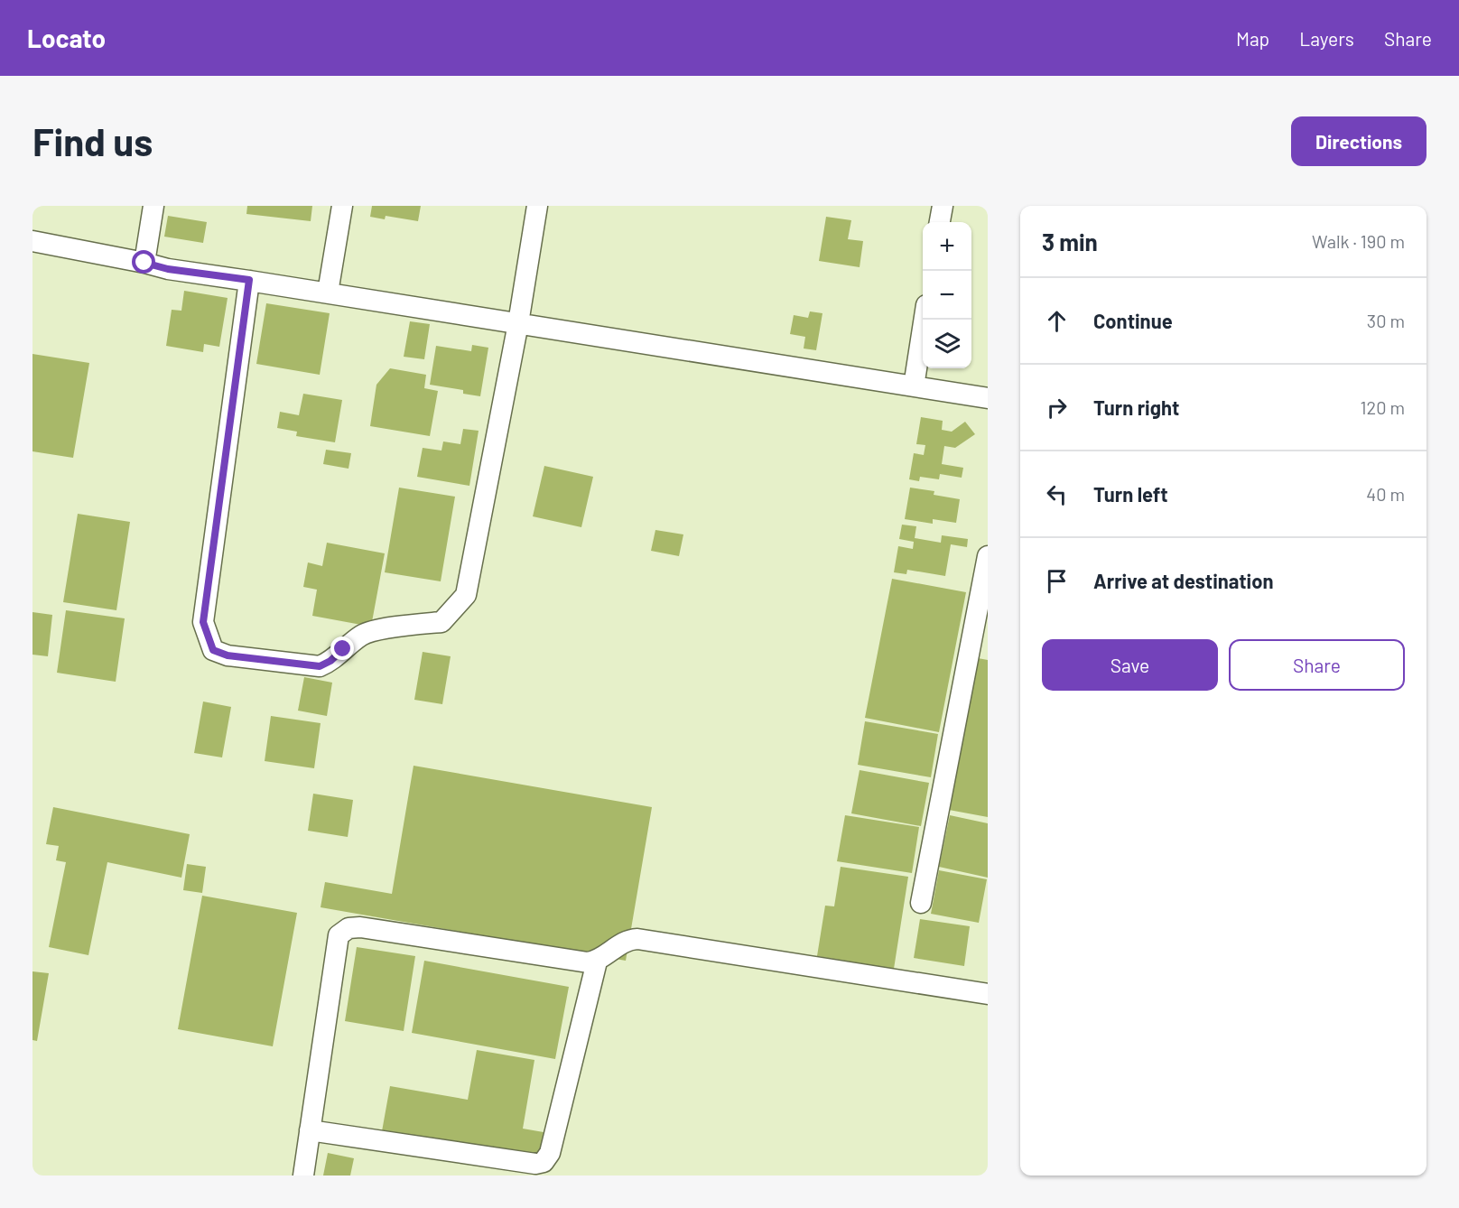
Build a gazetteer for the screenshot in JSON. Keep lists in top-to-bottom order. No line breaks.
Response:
{"page":{"header":"Locato","nav":["Map","Layers","Share"],"buttons":["Directions",["Save","Share"]],"title":"Find us","heading":["3 min","Walk · 190 m"],"map_buttons":["+","−"],"list":[["Continue","30 m"],["Turn right","120 m"],["Turn left","40 m"],"Arrive at destination"]}}
